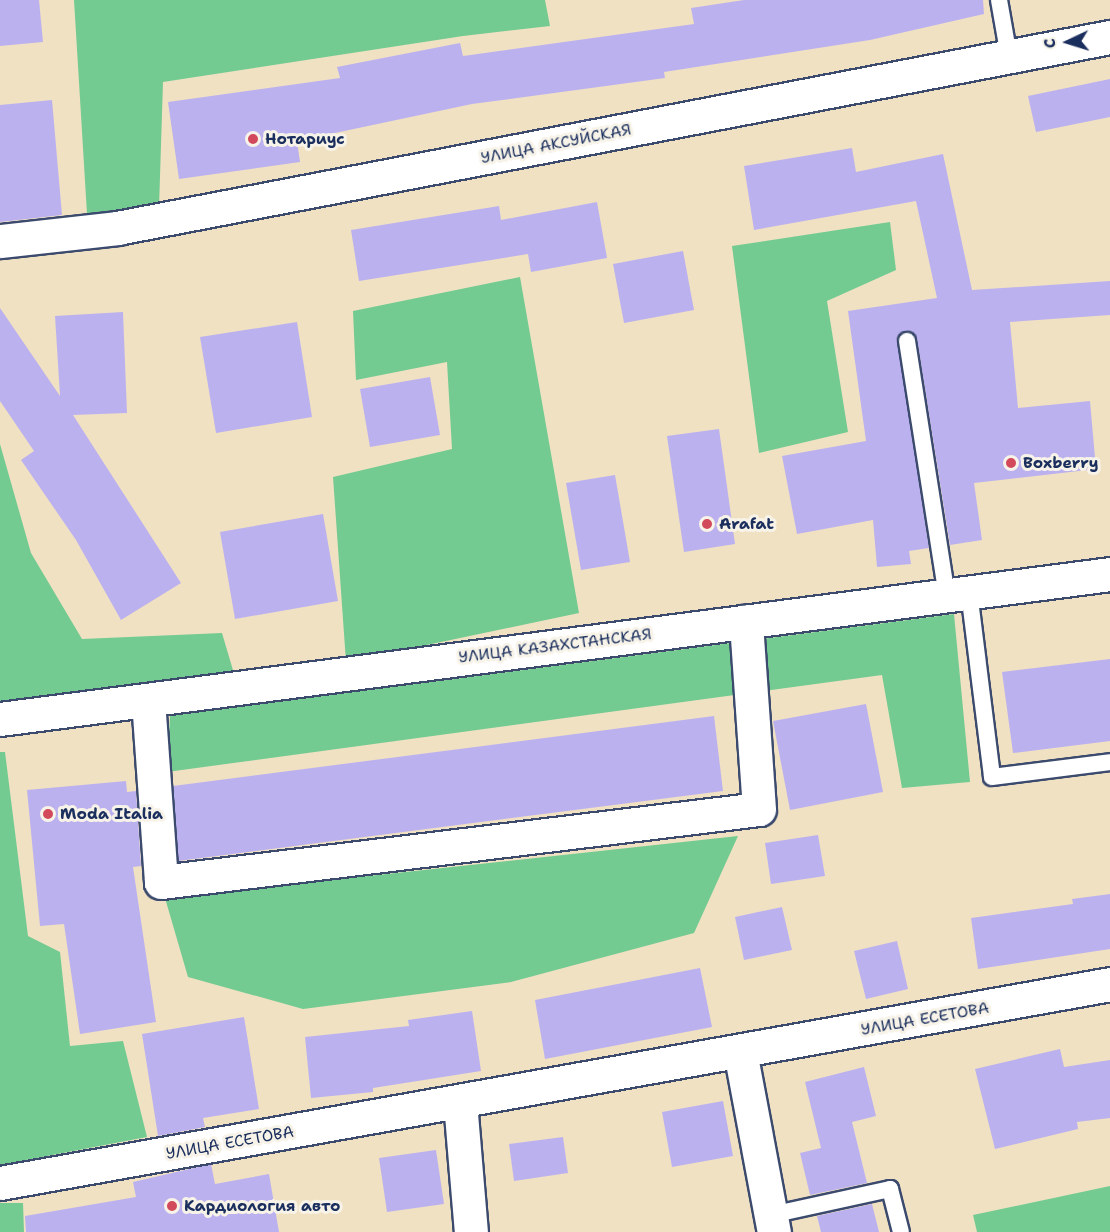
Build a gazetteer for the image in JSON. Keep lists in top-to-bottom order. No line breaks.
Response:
{"streets":{"street":["УЛИЦА АКСУЙСКАЯ","УЛИЦА КАЗАХСТАНСКАЯ","УЛИЦА ЕСЕТОВА"]},"places":["Нотариус","Boxberry","Arafat","Moda Italia","Кардиология авто"],"north":"left"}
